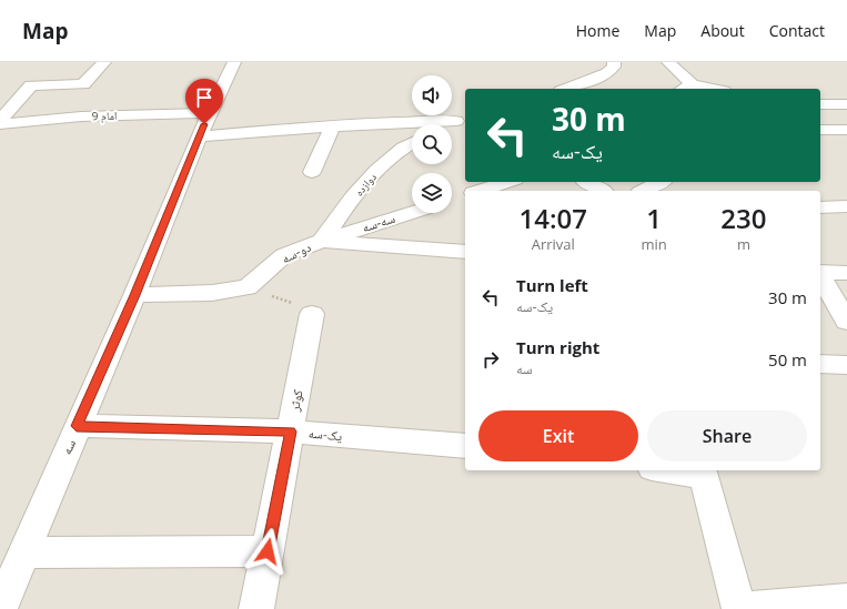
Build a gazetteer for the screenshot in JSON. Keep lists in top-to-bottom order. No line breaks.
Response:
{"streets":{"street":["امام 9","دوازده","سه-سه","دو-سه","کوثر","یک-سه","سه"]},"crossings":[["امام 9","سه"],["دوازده","سه-سه"],["دوازده","دو-سه"],["سه-سه","دو-سه"],["کوثر","یک-سه"],["یک-سه","سه"]],"page":{"header":"Map","nav":["Home","Map","About","Contact"],"turn":["30 m","یک-سه"],"eta":["14:07","Arrival","1","min","230","m"],"list":[{"name":"Turn left","note":"یک-سه","value":"30 m"},{"name":"Turn right","note":"سه","value":"50 m"}],"buttons":["Exit","Share"]}}
